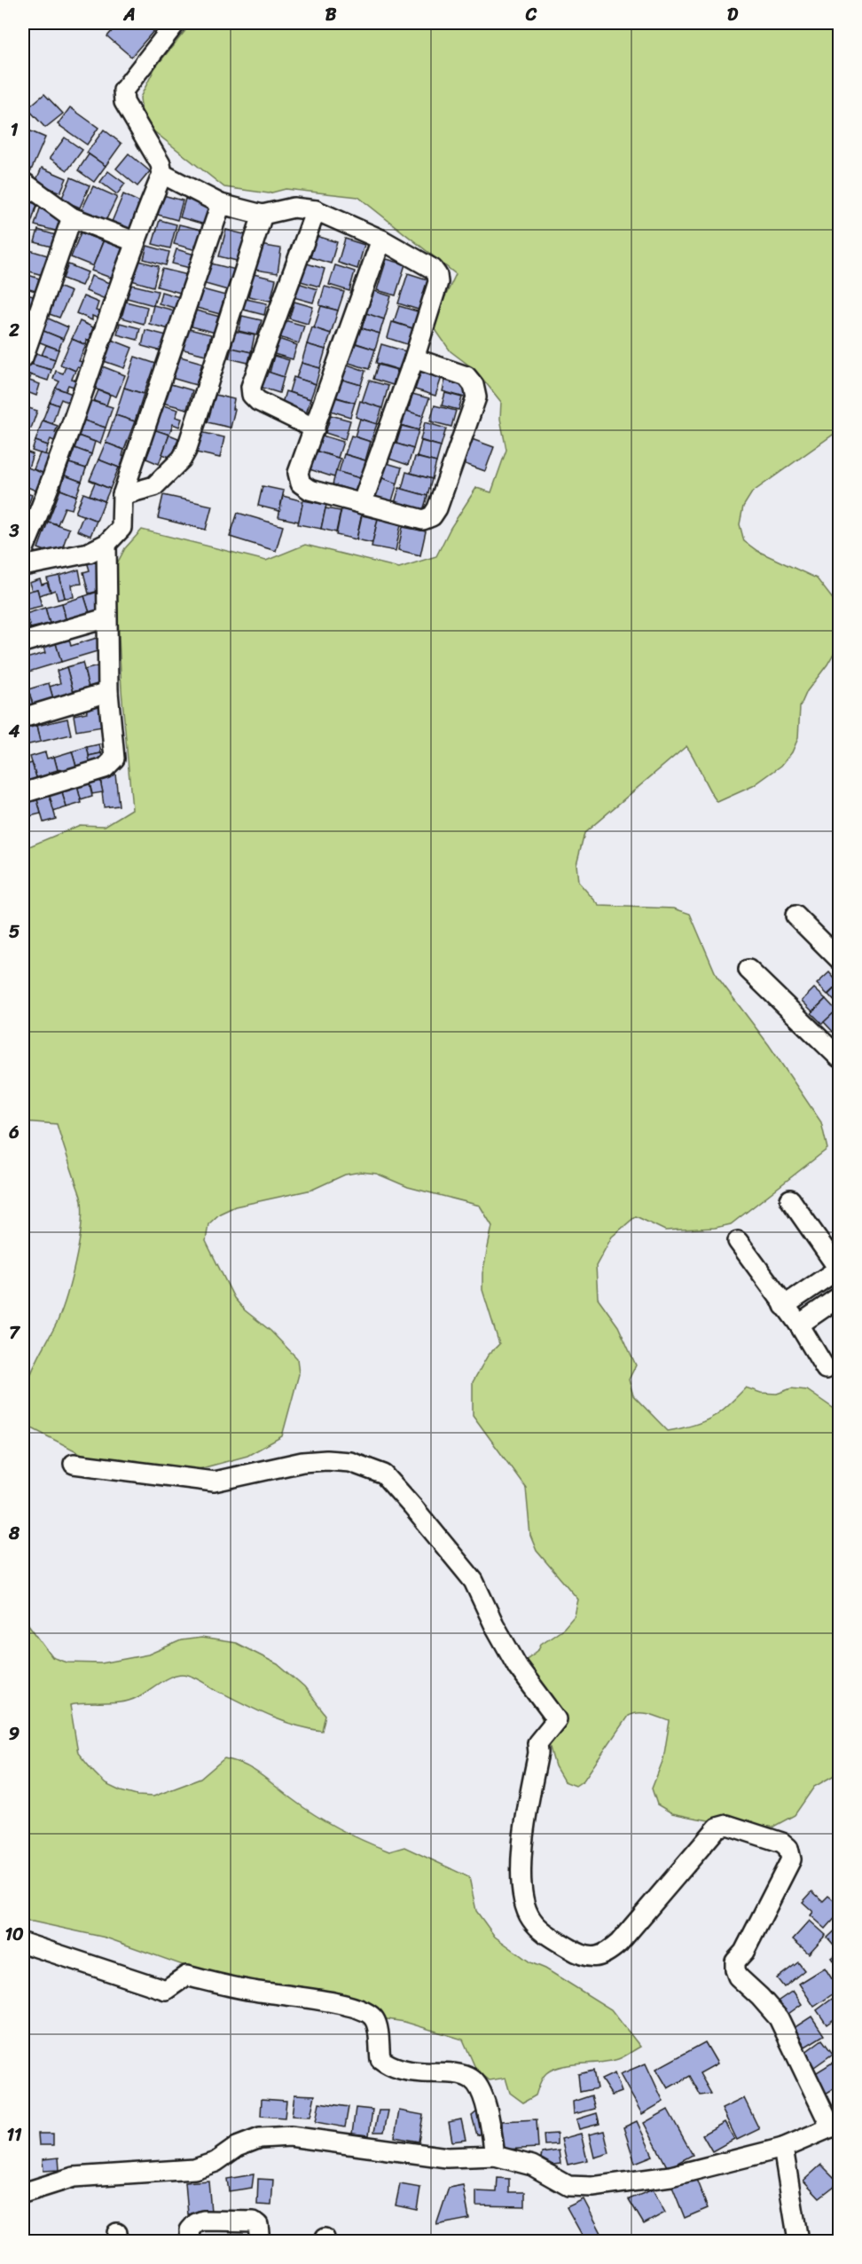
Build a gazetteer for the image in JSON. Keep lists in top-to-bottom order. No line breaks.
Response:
{"grid":{"columns":["A","B","C","D"],"rows":["1","2","3","4","5","6","7","8","9","10","11"]}}
